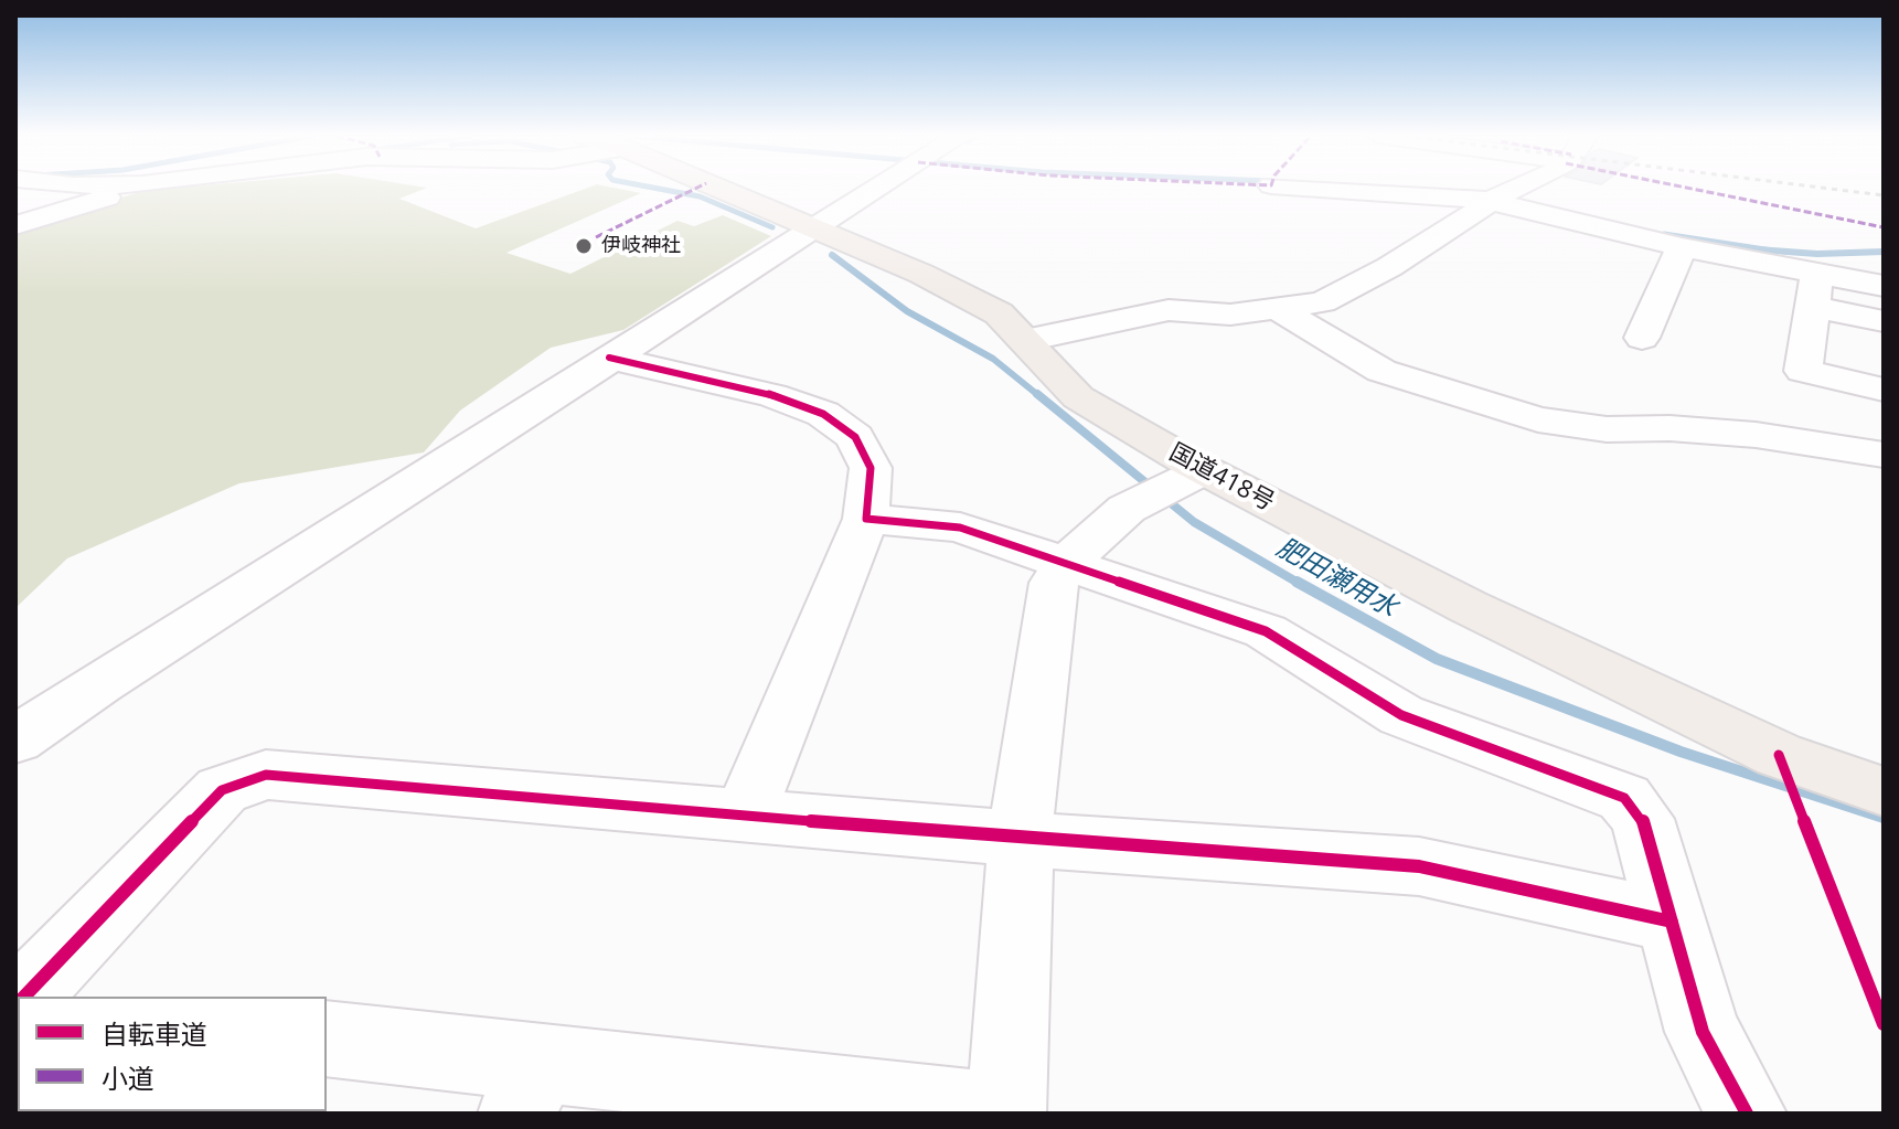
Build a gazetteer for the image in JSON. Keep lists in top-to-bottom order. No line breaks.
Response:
{"streets":{"highway":["国道418号"]},"water":["肥田瀬用水"],"places":["伊岐神社"],"legend":["自転車道","小道"]}
